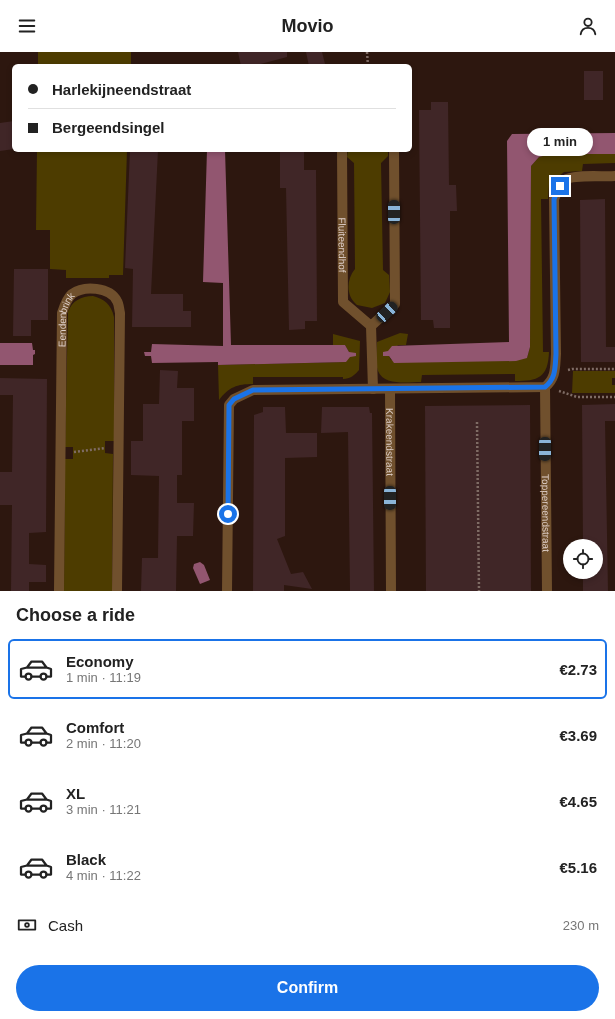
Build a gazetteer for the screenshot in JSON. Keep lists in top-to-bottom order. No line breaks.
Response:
{"streets":{"street":["Fluiteendhof","Eendenbrink","Krakeendstraat","Toppereendstraat"]},"page":{"header":"Movio","banner":["Harlekijneendstraat","Bergeendsingel"],"bubble":"1 min","heading":"Choose a ride","list":[{"name":"Economy","note":"1 min · 11:19","value":"€2.73"},{"name":"Comfort","note":"2 min · 11:20","value":"€3.69"},{"name":"XL","note":"3 min · 11:21","value":"€4.65"},{"name":"Black","note":"4 min · 11:22","value":"€5.16"}],"pay":["Cash","230 m"],"buttons":"Confirm"}}
